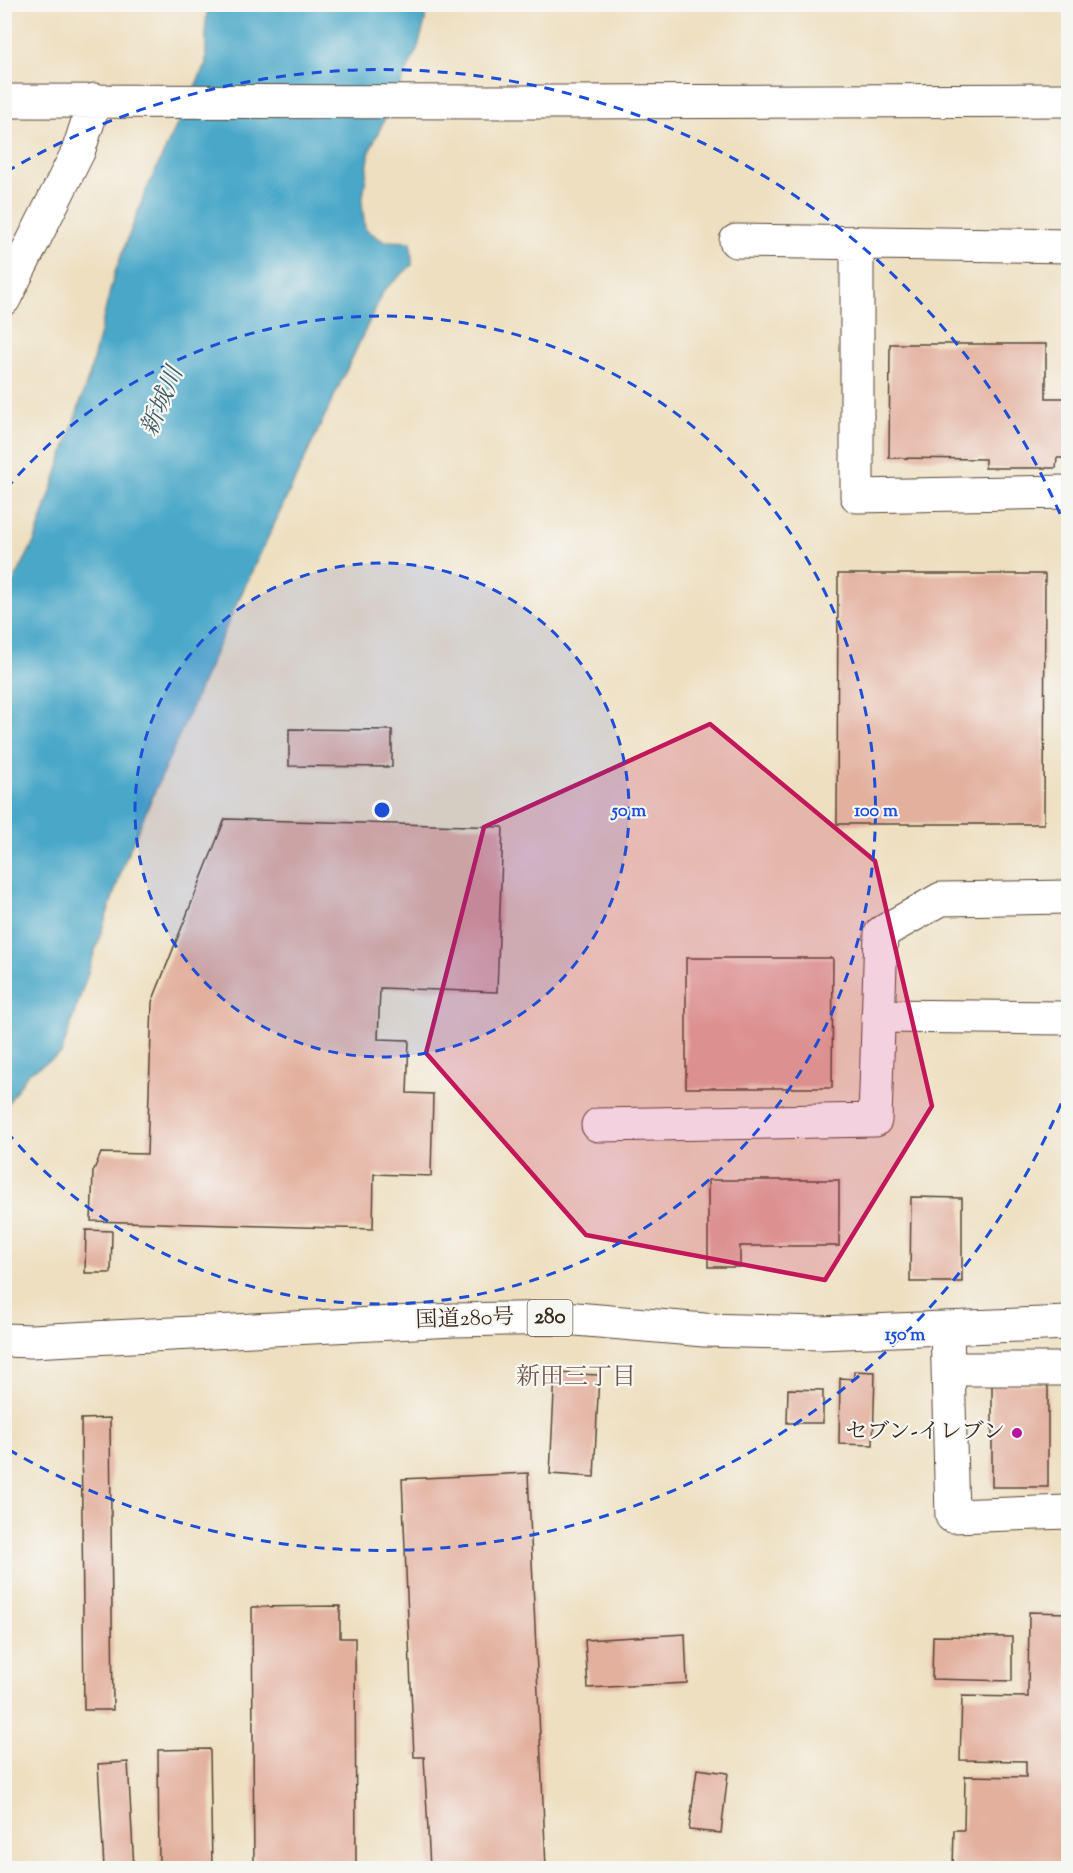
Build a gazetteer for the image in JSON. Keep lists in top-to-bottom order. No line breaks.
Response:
{"streets":{"main road":["280","国道280号"]},"districts":["新田三丁目"],"water":["新城川"],"places":["セブン-イレブン"],"rings":["50 m","100 m","150 m"]}
